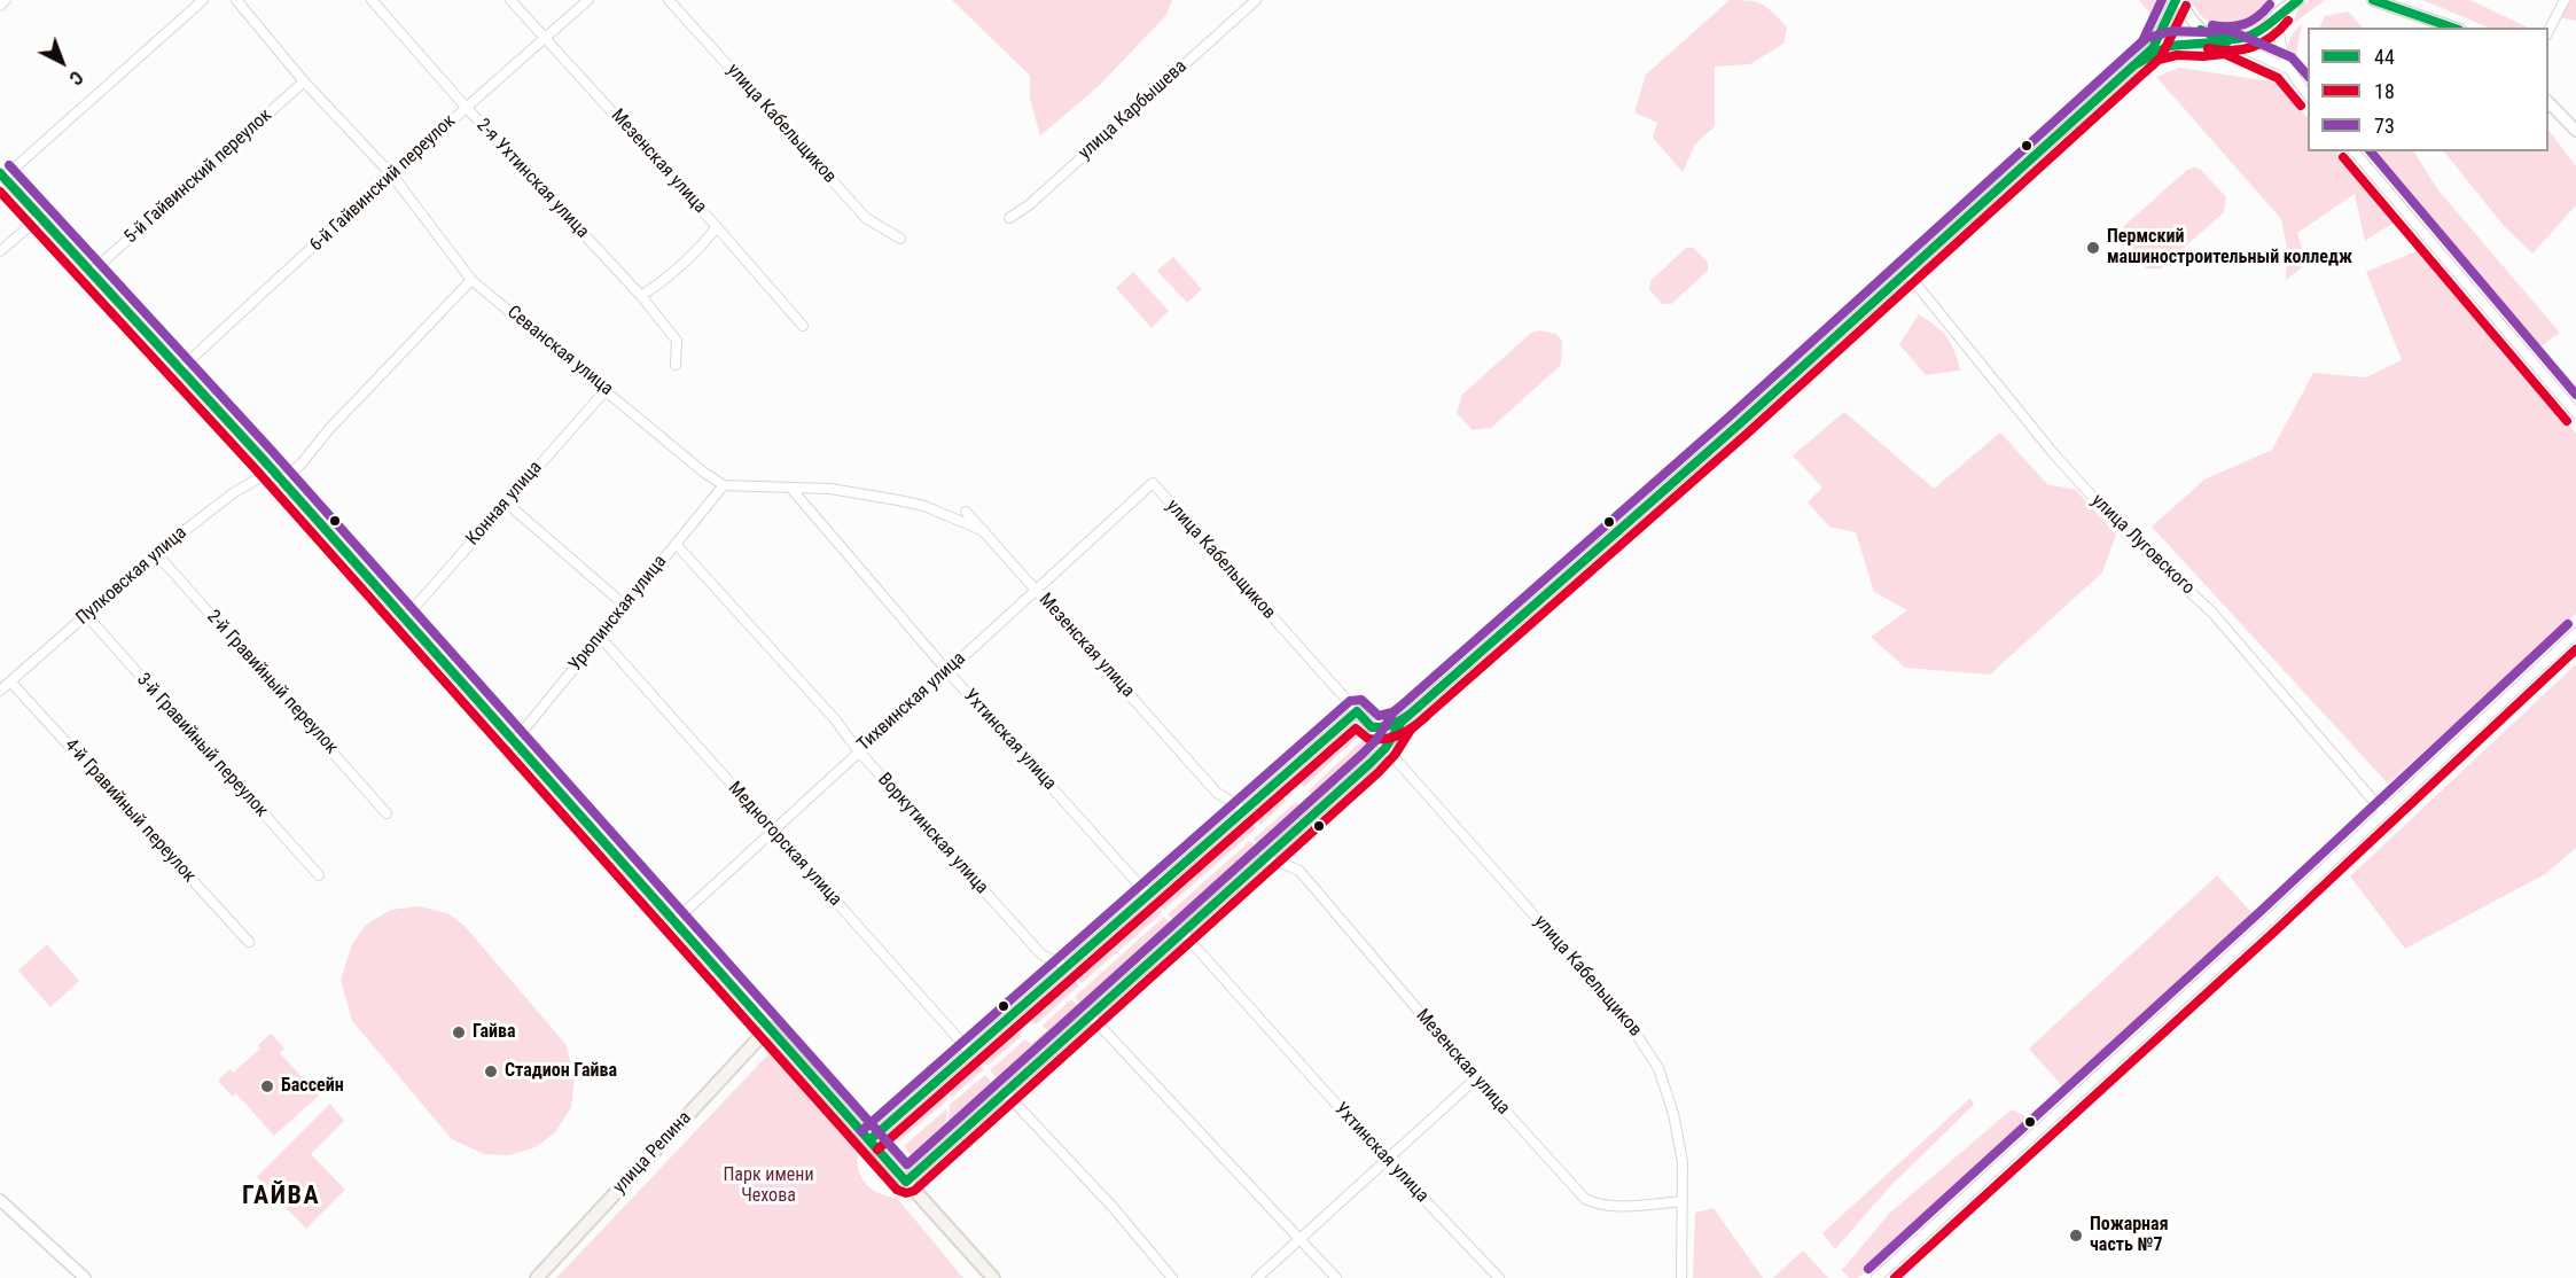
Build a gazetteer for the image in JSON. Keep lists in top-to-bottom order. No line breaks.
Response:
{"streets":{"main road":["улица Репина"],"street":["улица Карбышева","улица Кабельщиков","Мезенская улица","5-й Гайвинский переулок","2-я Ухтинская улица","6-й Гайвинский переулок","Севанская улица","Конная улица","улица Луговского","Пулковская улица","Урюпинская улица","2-й Гравийный переулок","Тихвинская улица","Ухтинская улица","3-й Гравийный переулок","4-й Гравийный переулок","Воркутинская улица","Медногорская улица"]},"crossings":[["улица Кабельщиков","Мезенская улица"],["улица Кабельщиков","Тихвинская улица"],["Мезенская улица","6-й Гайвинский переулок"],["Мезенская улица","Тихвинская улица"],["5-й Гайвинский переулок","Севанская улица"],["2-я Ухтинская улица","6-й Гайвинский переулок"],["6-й Гайвинский переулок","Севанская улица"],["Севанская улица","Конная улица"],["Севанская улица","Урюпинская улица"],["Пулковская улица","2-й Гравийный переулок"],["Пулковская улица","3-й Гравийный переулок"],["Пулковская улица","4-й Гравийный переулок"],["Урюпинская улица","Воркутинская улица"],["Урюпинская улица","Медногорская улица"],["Тихвинская улица","Ухтинская улица"],["Тихвинская улица","Воркутинская улица"],["Тихвинская улица","Медногорская улица"]],"districts":["ГАЙВА"],"parks":["Парк имени Чехова"],"places":["Пермский машиностроительный колледж","Гайва","Стадион Гайва","Бассейн","Пожарная часть №7"],"lines":["transit line 44","transit line 73","transit line 18"],"legend":["44","18","73"],"north":"bottom right"}
